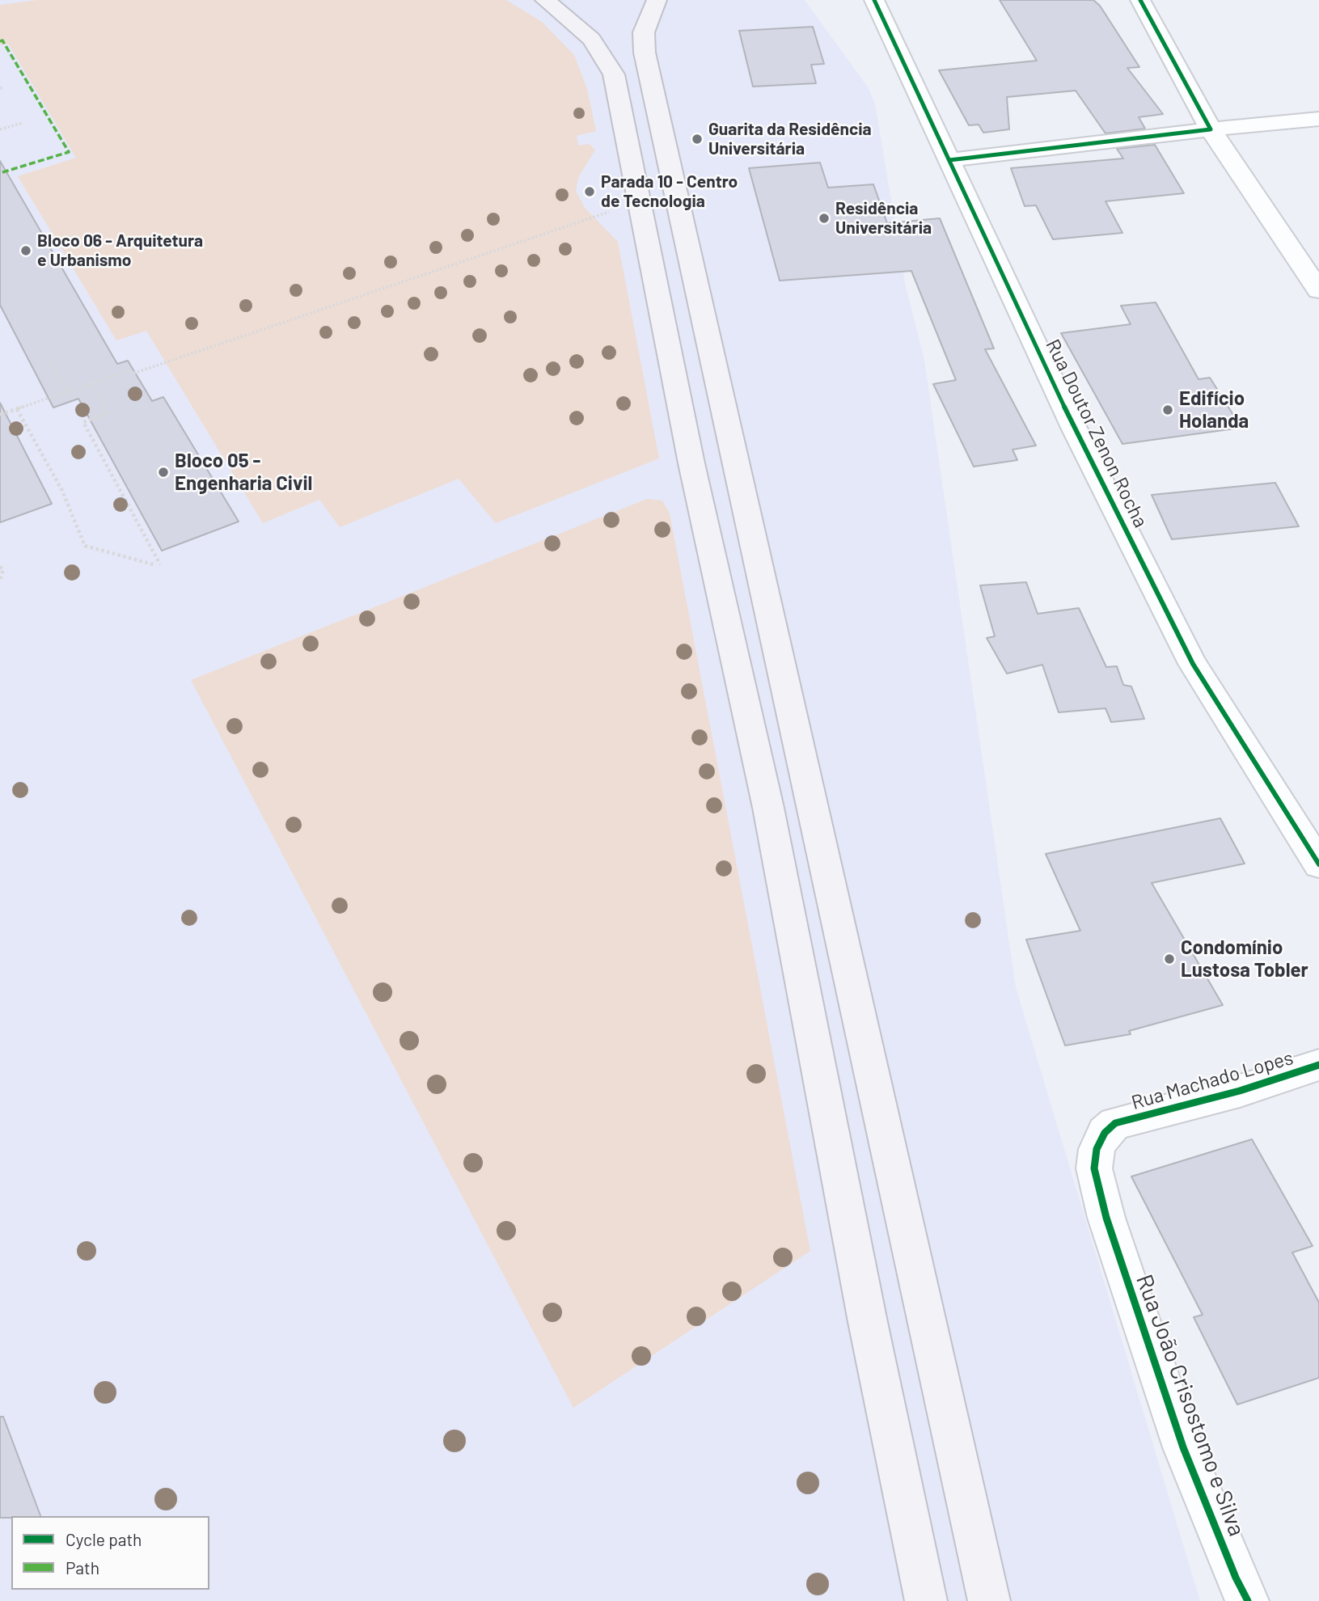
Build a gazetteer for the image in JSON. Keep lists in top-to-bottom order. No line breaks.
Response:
{"streets":{"street":["Rua Doutor Zenon Rocha","Rua Machado Lopes","Rua João Crisostomo e Silva"]},"crossings":[["Rua Machado Lopes","Rua João Crisostomo e Silva"]],"places":["Guarita da Residência Universitária","Parada 10 - Centro de Tecnologia","Residência Universitária","Bloco 06 - Arquitetura e Urbanismo","Edifício Holanda","Bloco 05 - Engenharia Civil","Condomínio Lustosa Tobler"],"legend":["Cycle path","Path"]}
